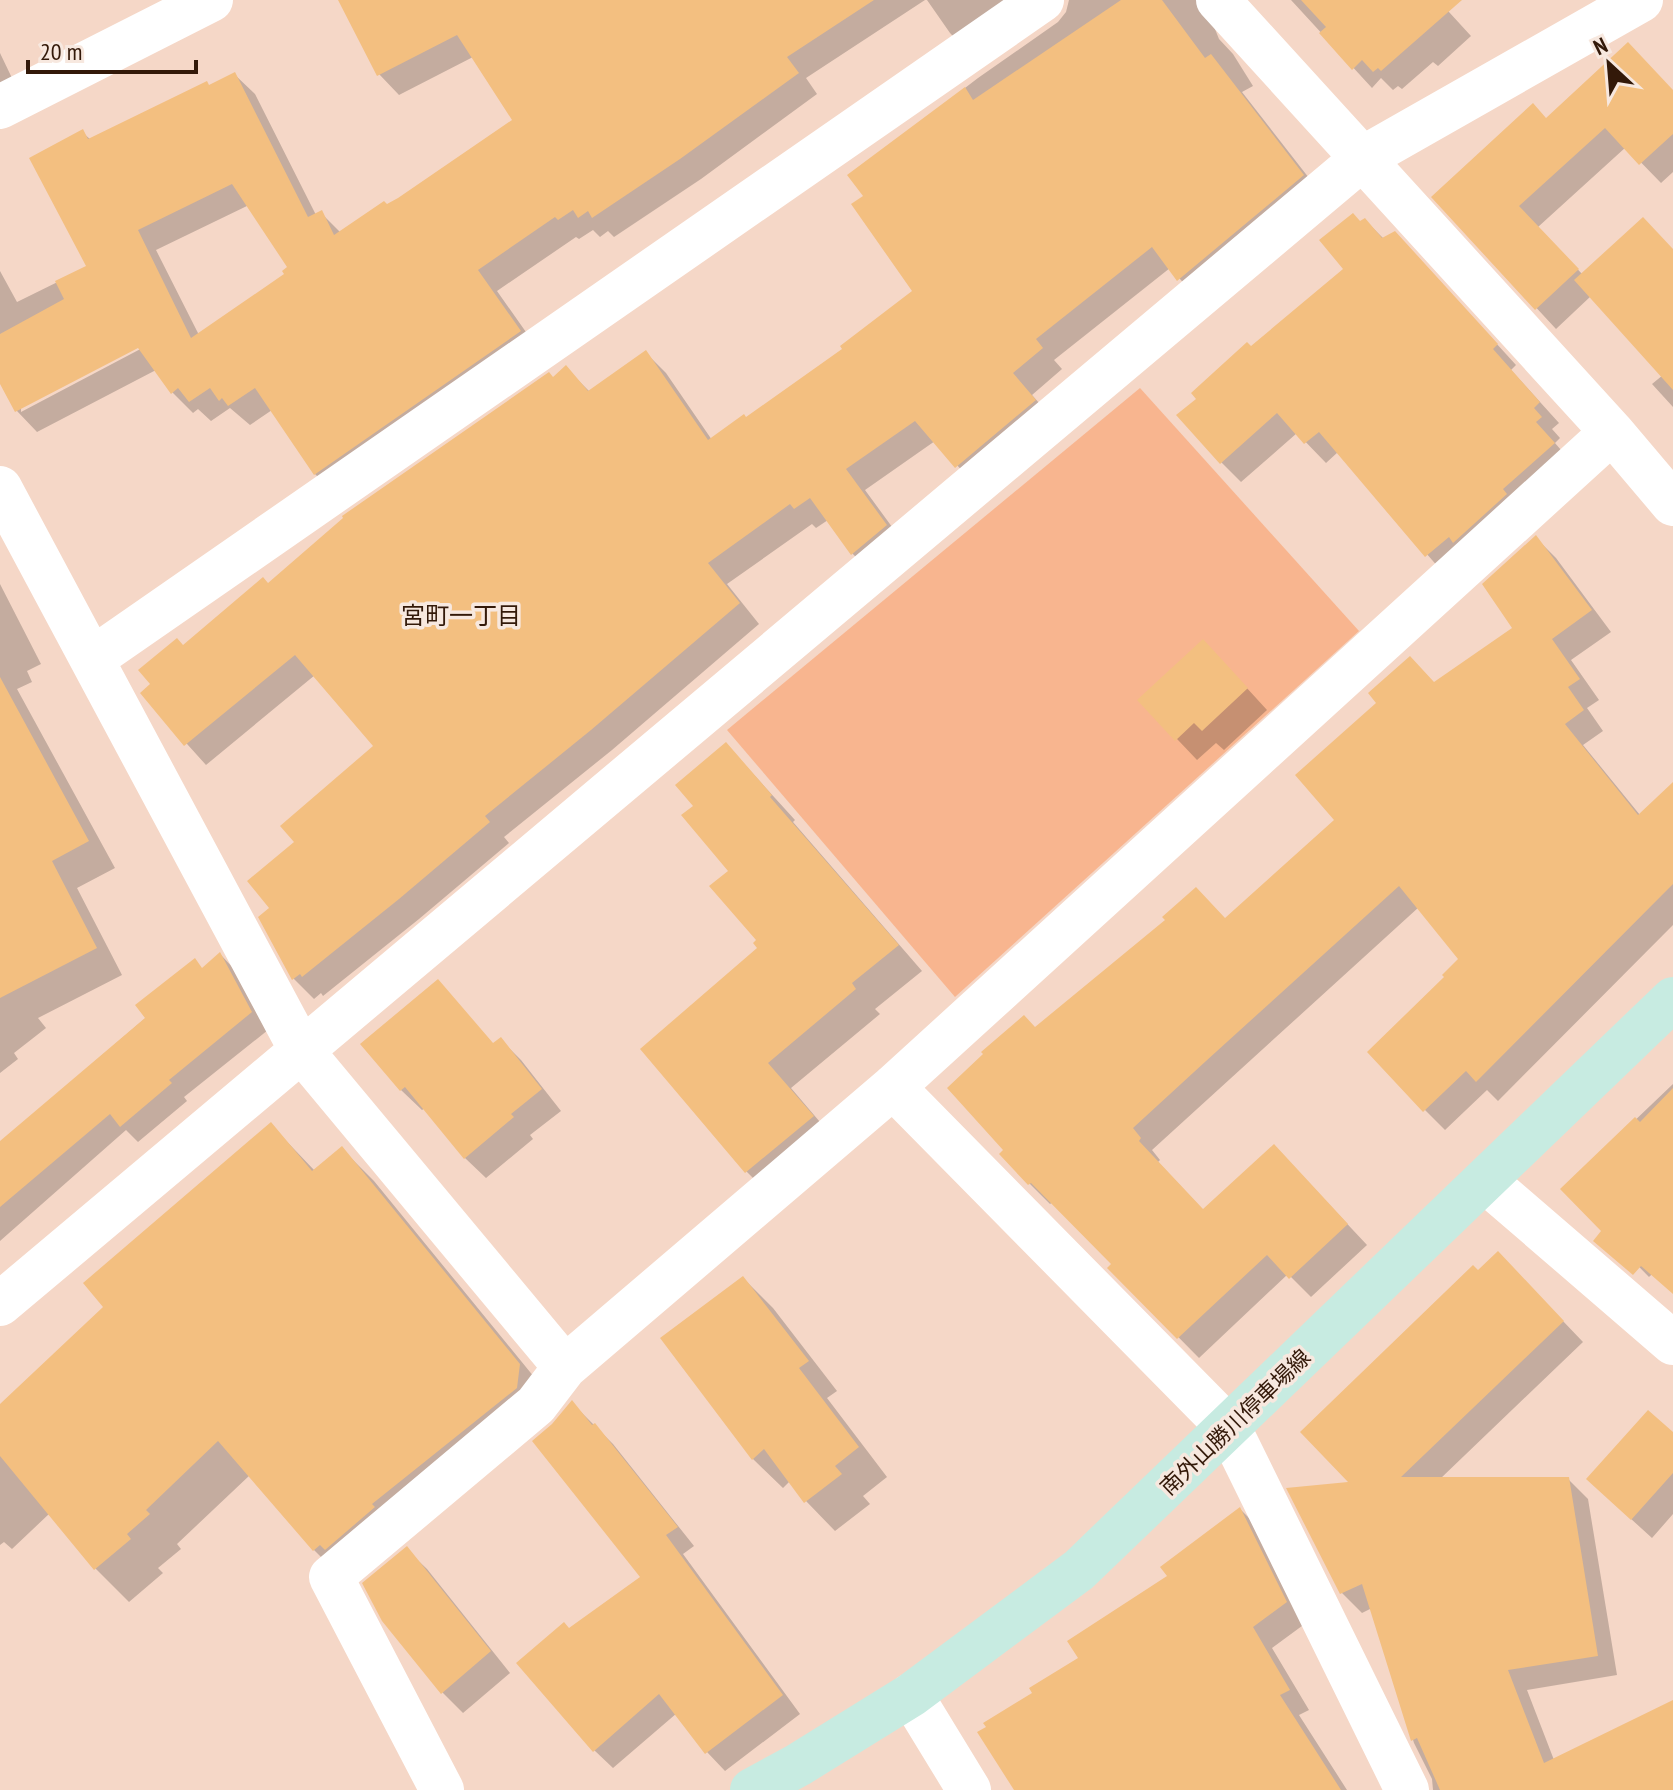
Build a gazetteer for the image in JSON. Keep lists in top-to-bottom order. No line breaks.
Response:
{"streets":{"main road":["南外山勝川停車場線"]},"districts":["宮町一丁目"],"scale_bar":"20 m","north":"top left"}
